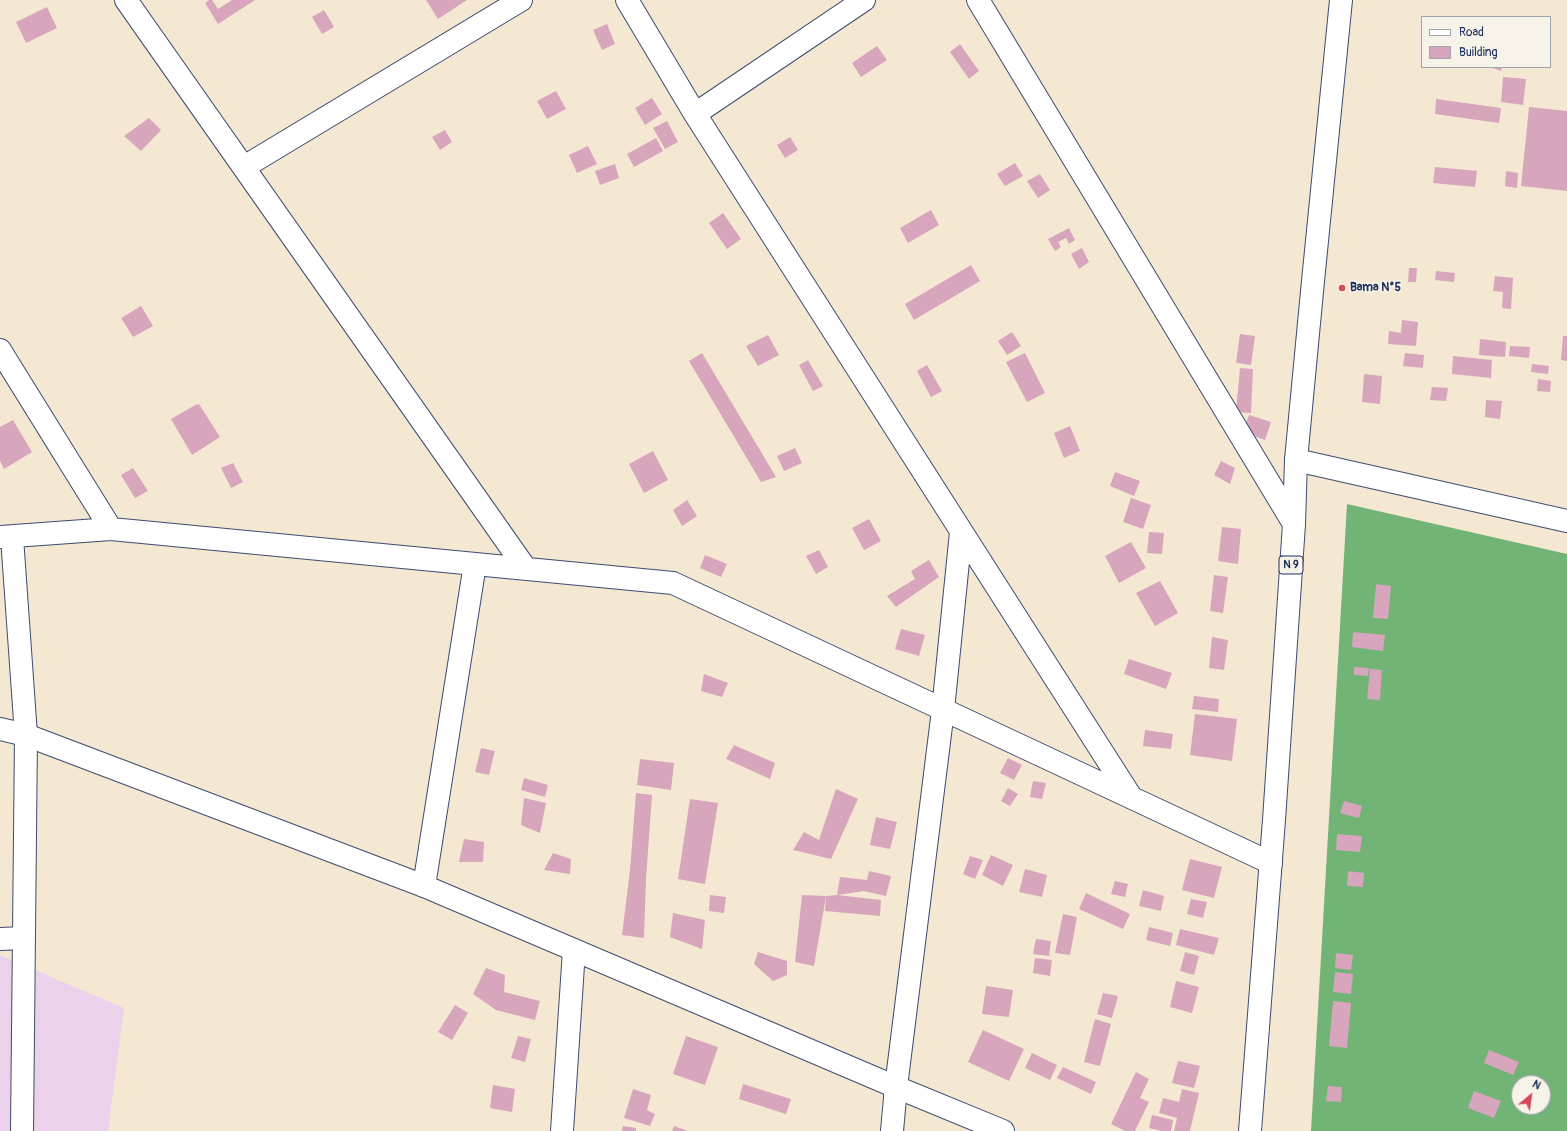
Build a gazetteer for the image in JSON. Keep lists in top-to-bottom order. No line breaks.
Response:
{"streets":{"street":["N 9"]},"places":["Bama N°5"],"legend":["Road","Building"],"north":"top right"}
